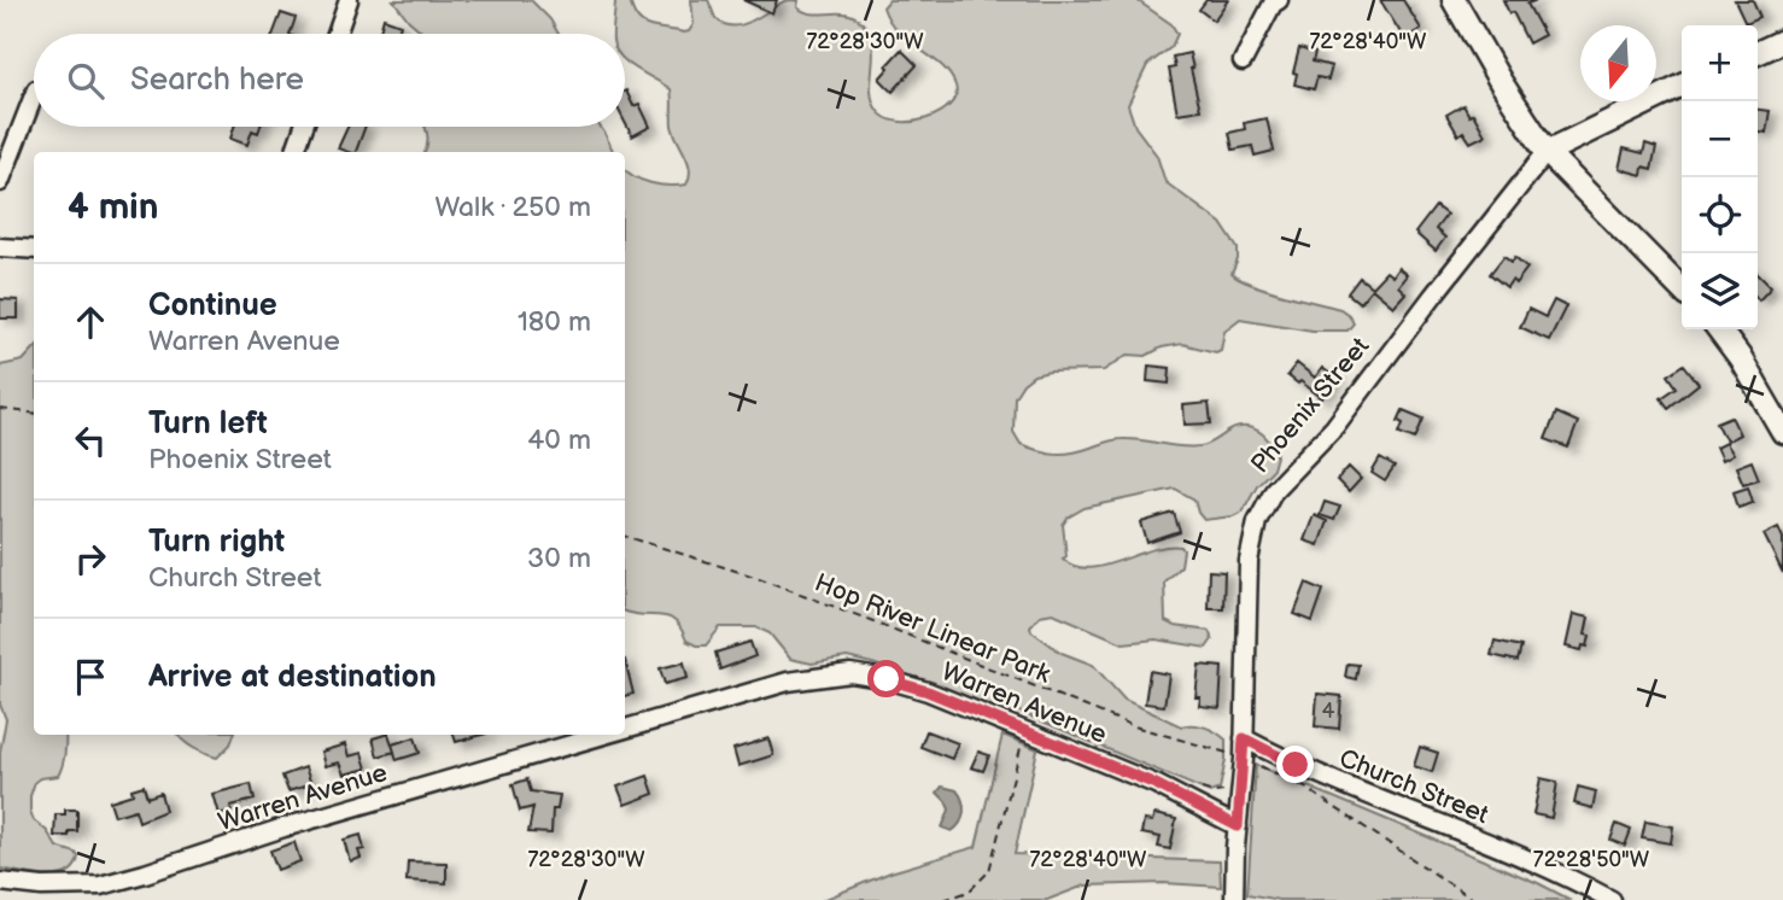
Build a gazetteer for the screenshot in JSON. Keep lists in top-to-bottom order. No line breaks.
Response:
{"streets":{"street":["Phoenix Street","Warren Avenue","Church Street"],"path":["Hop River Linear Park"]},"crossings":[["Phoenix Street","Warren Avenue"],["Phoenix Street","Church Street"]],"house_numbers":["4"],"north":"bottom","page":{"map_buttons":["+","−"],"search":"Search here","heading":["4 min","Walk · 250 m"],"list":[["Continue","Warren Avenue","180 m"],["Turn left","Phoenix Street","40 m"],["Turn right","Church Street","30 m"],"Arrive at destination"]},"coordinates":["72°28'30\"W","72°28'40\"W","72°28'50\"W"]}
